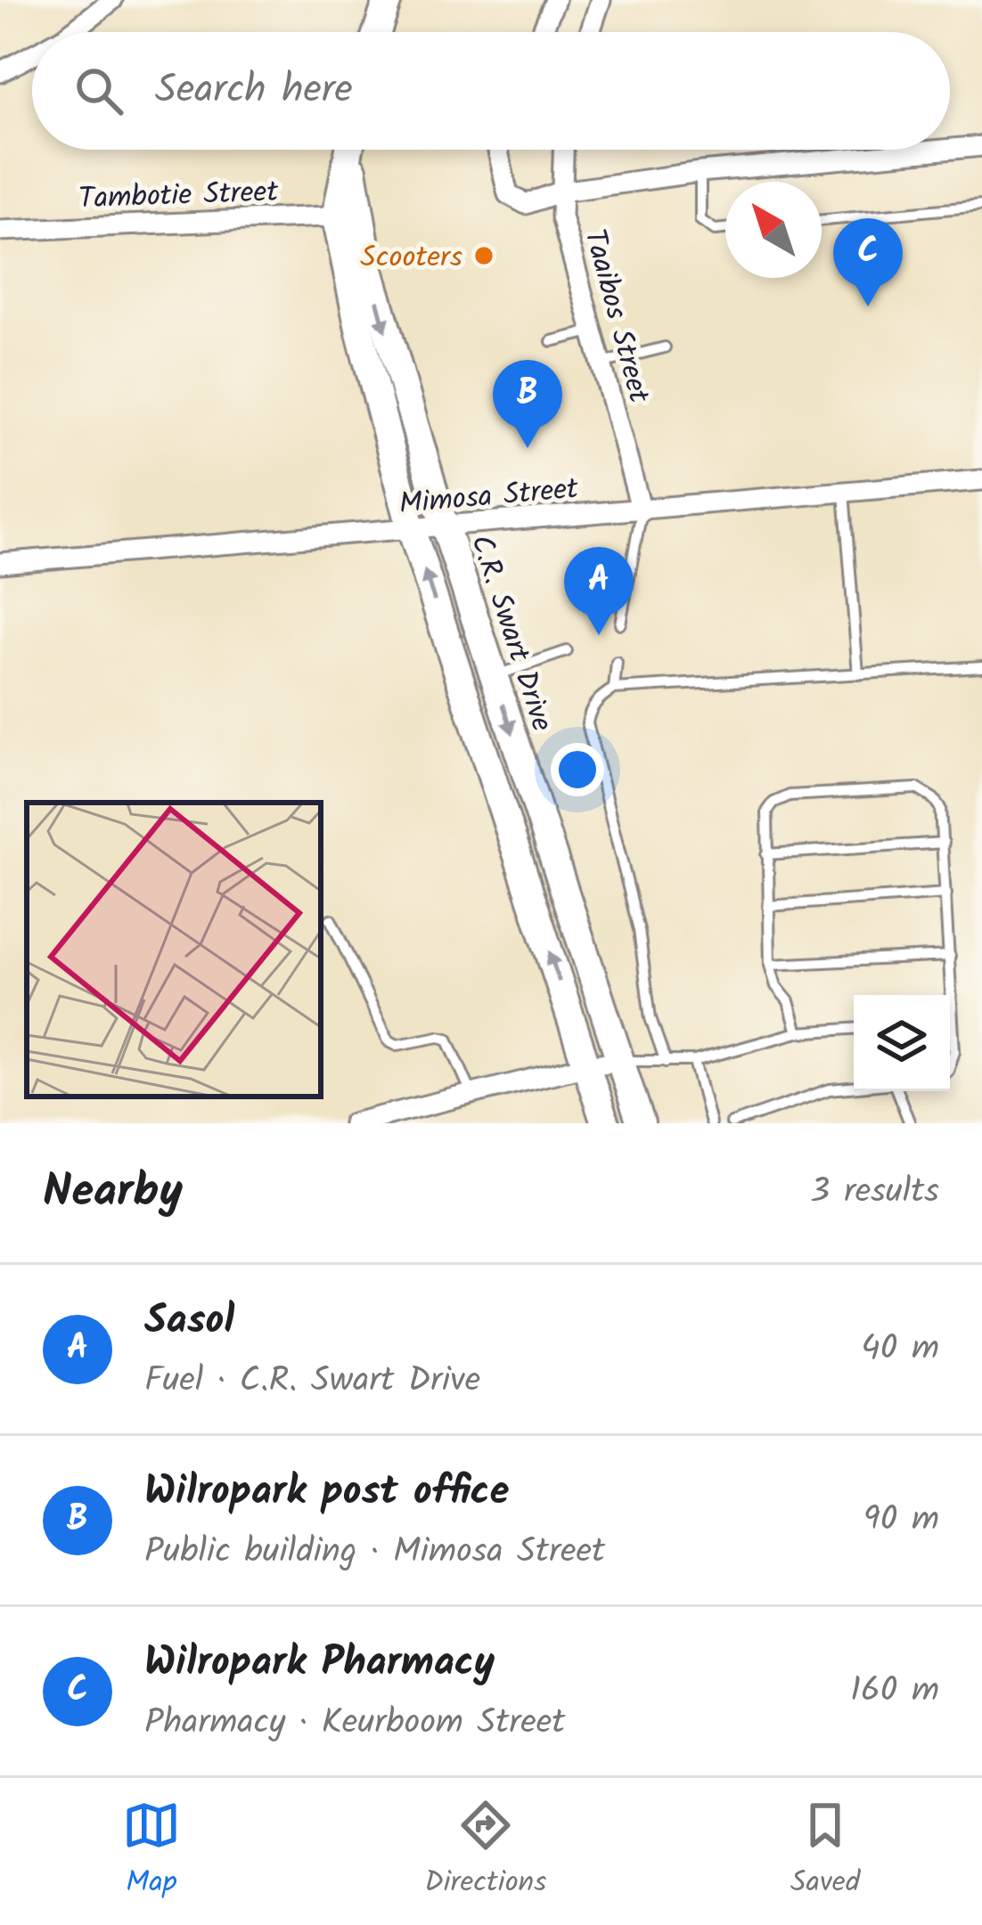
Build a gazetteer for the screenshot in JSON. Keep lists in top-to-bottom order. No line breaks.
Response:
{"streets":{"main road":["C.R. Swart Drive"],"street":["Tambotie Street","Taaibos Street","Mimosa Street"]},"crossings":[["Tambotie Street","C.R. Swart Drive"],["Taaibos Street","Mimosa Street"],["Mimosa Street","C.R. Swart Drive"]],"places":["Scooters"],"north":"top left","page":{"search":"Search here","pins":["C","B","A"],"heading":["Nearby","3 results"],"list":[{"mark":"A","name":"Sasol","note":"Fuel · C.R. Swart Drive","value":"40 m"},{"mark":"B","name":"Wilropark post office","note":"Public building · Mimosa Street","value":"90 m"},{"mark":"C","name":"Wilropark Pharmacy","note":"Pharmacy · Keurboom Street","value":"160 m"}],"nav":["Map","Directions","Saved"]}}
